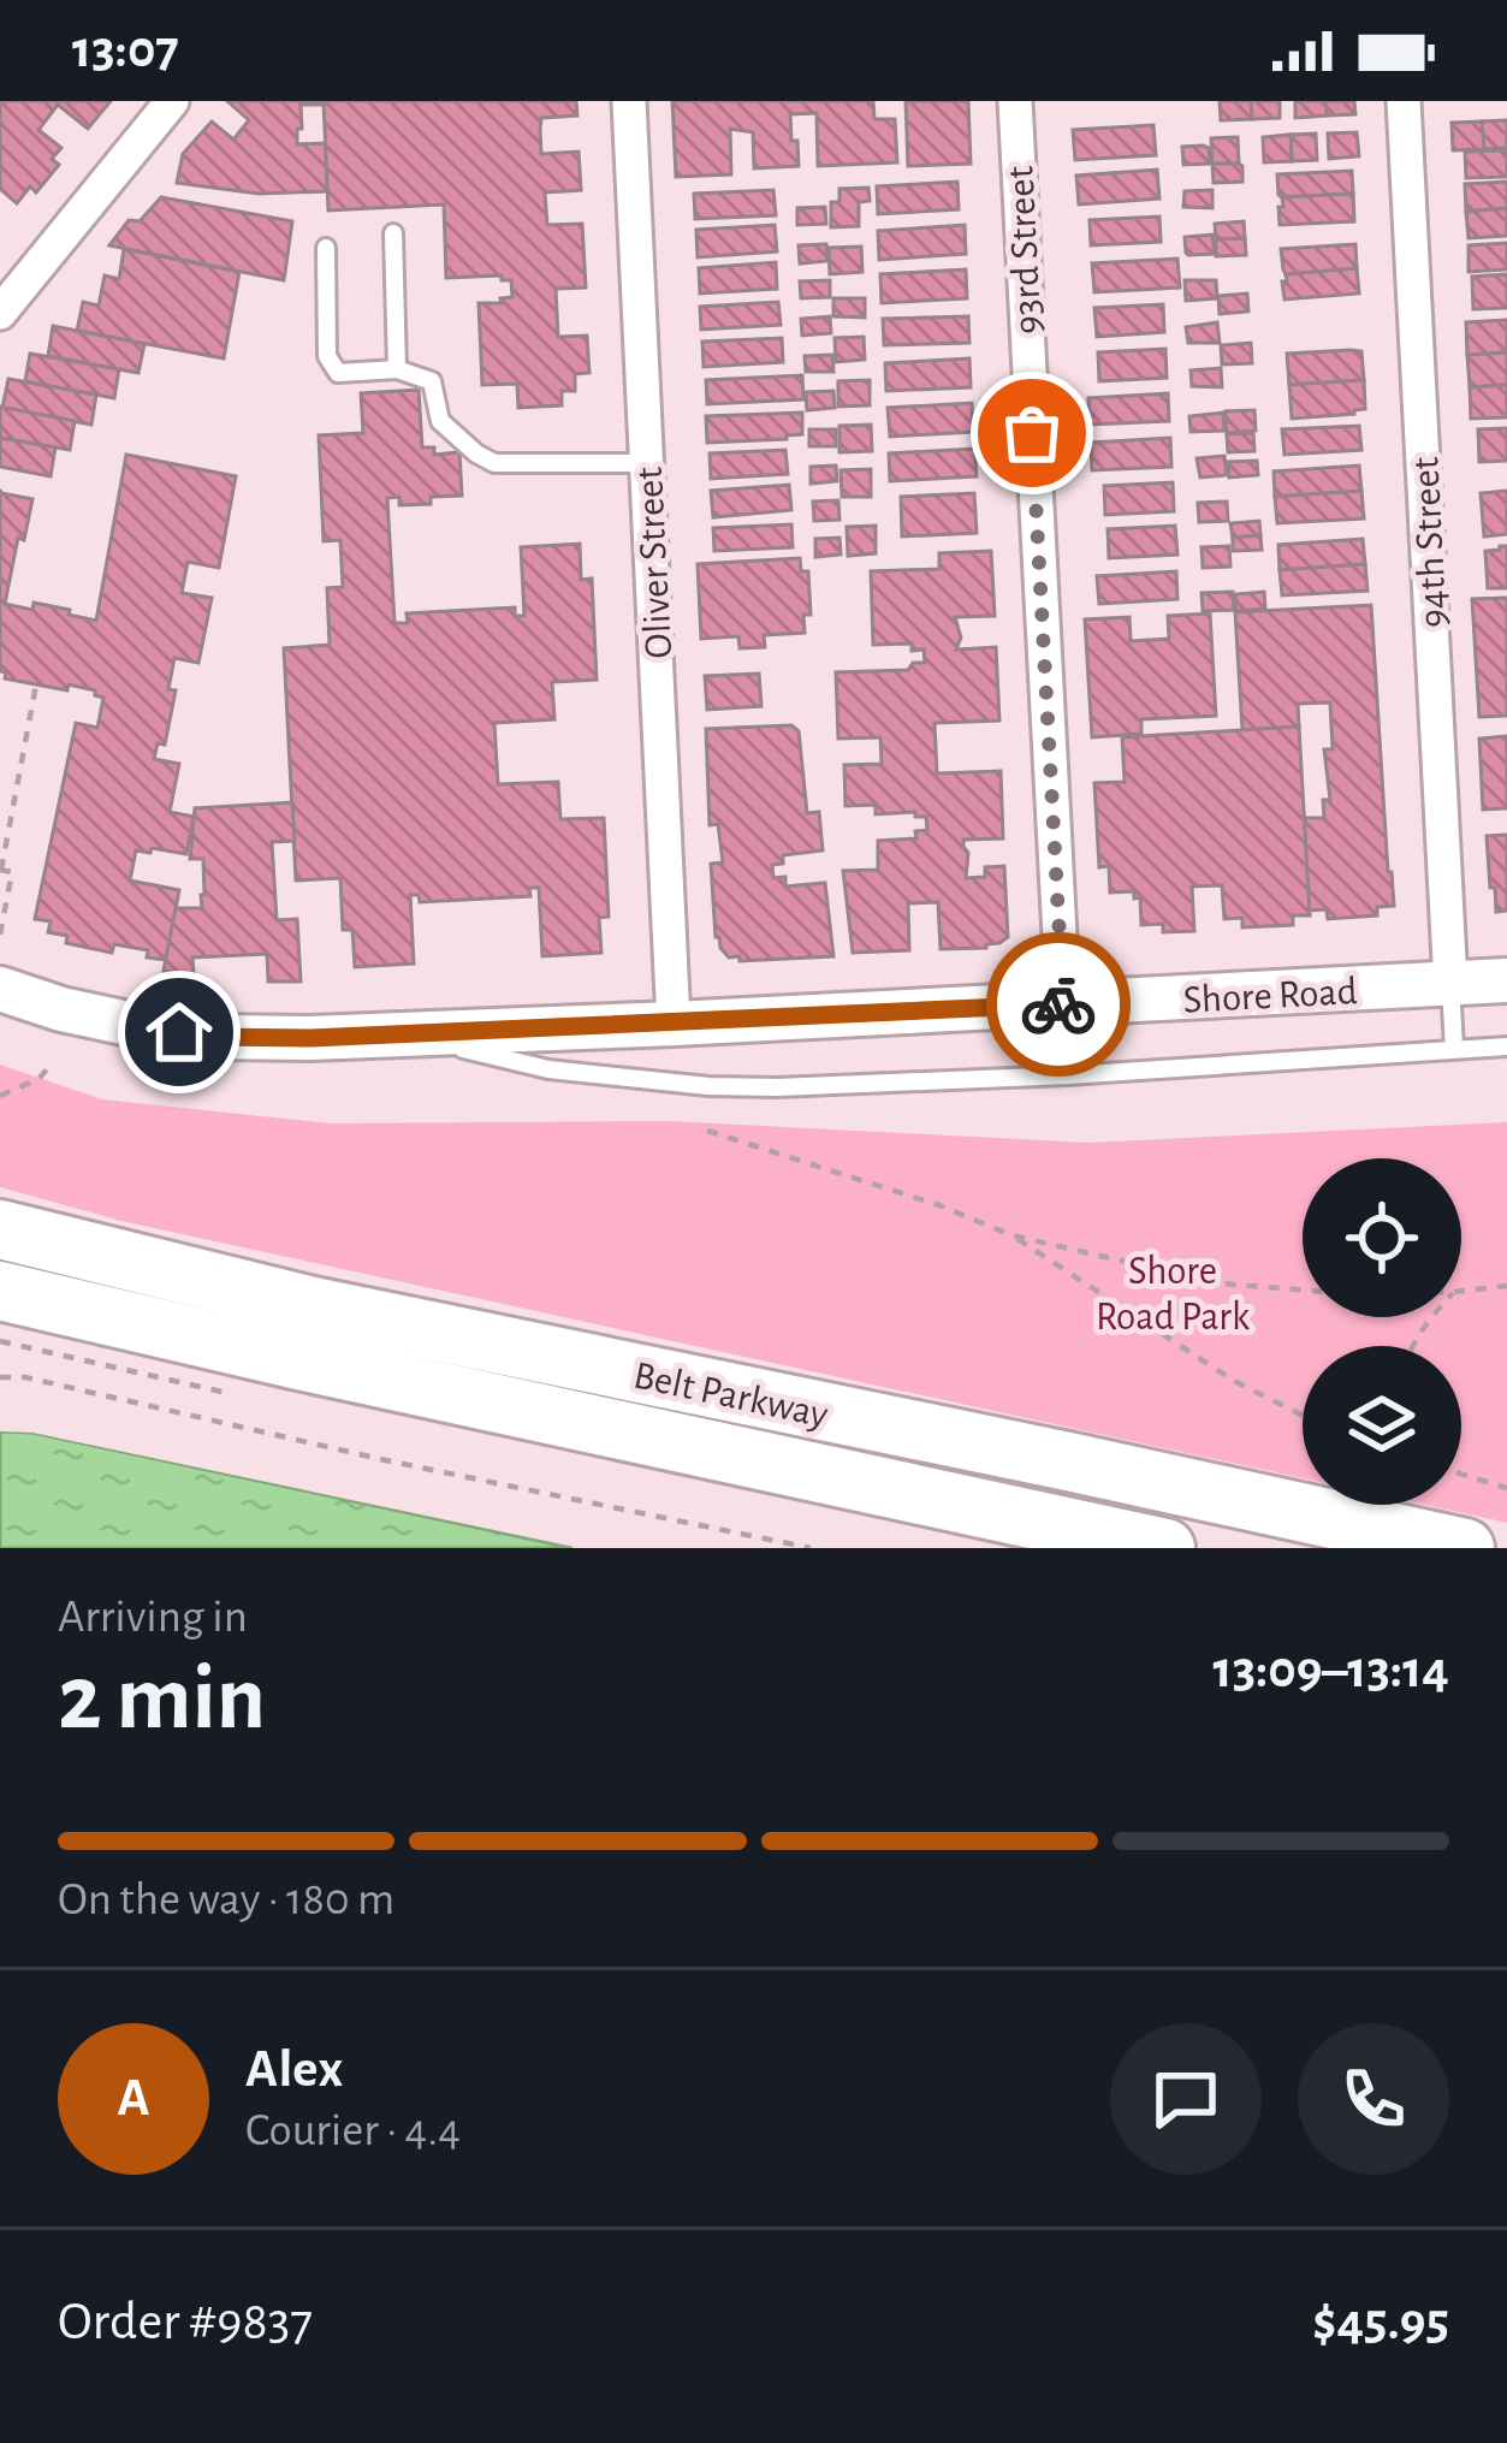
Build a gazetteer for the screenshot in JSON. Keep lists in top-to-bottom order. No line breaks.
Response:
{"streets":{"highway":["Belt Parkway"],"street":["93rd Street","94th Street","Oliver Street","Shore Road"]},"crossings":[["93rd Street","Shore Road"],["94th Street","Shore Road"],["Oliver Street","Shore Road"]],"parks":["Shore Road Park"],"page":{"status":"13:07","heading":["2 min","Arriving in","13:09–13:14"],"panel":["Alex","Courier · 4.4","Order #9837","$45.95"],"bar":"On the way · 180 m","round":"A"}}
